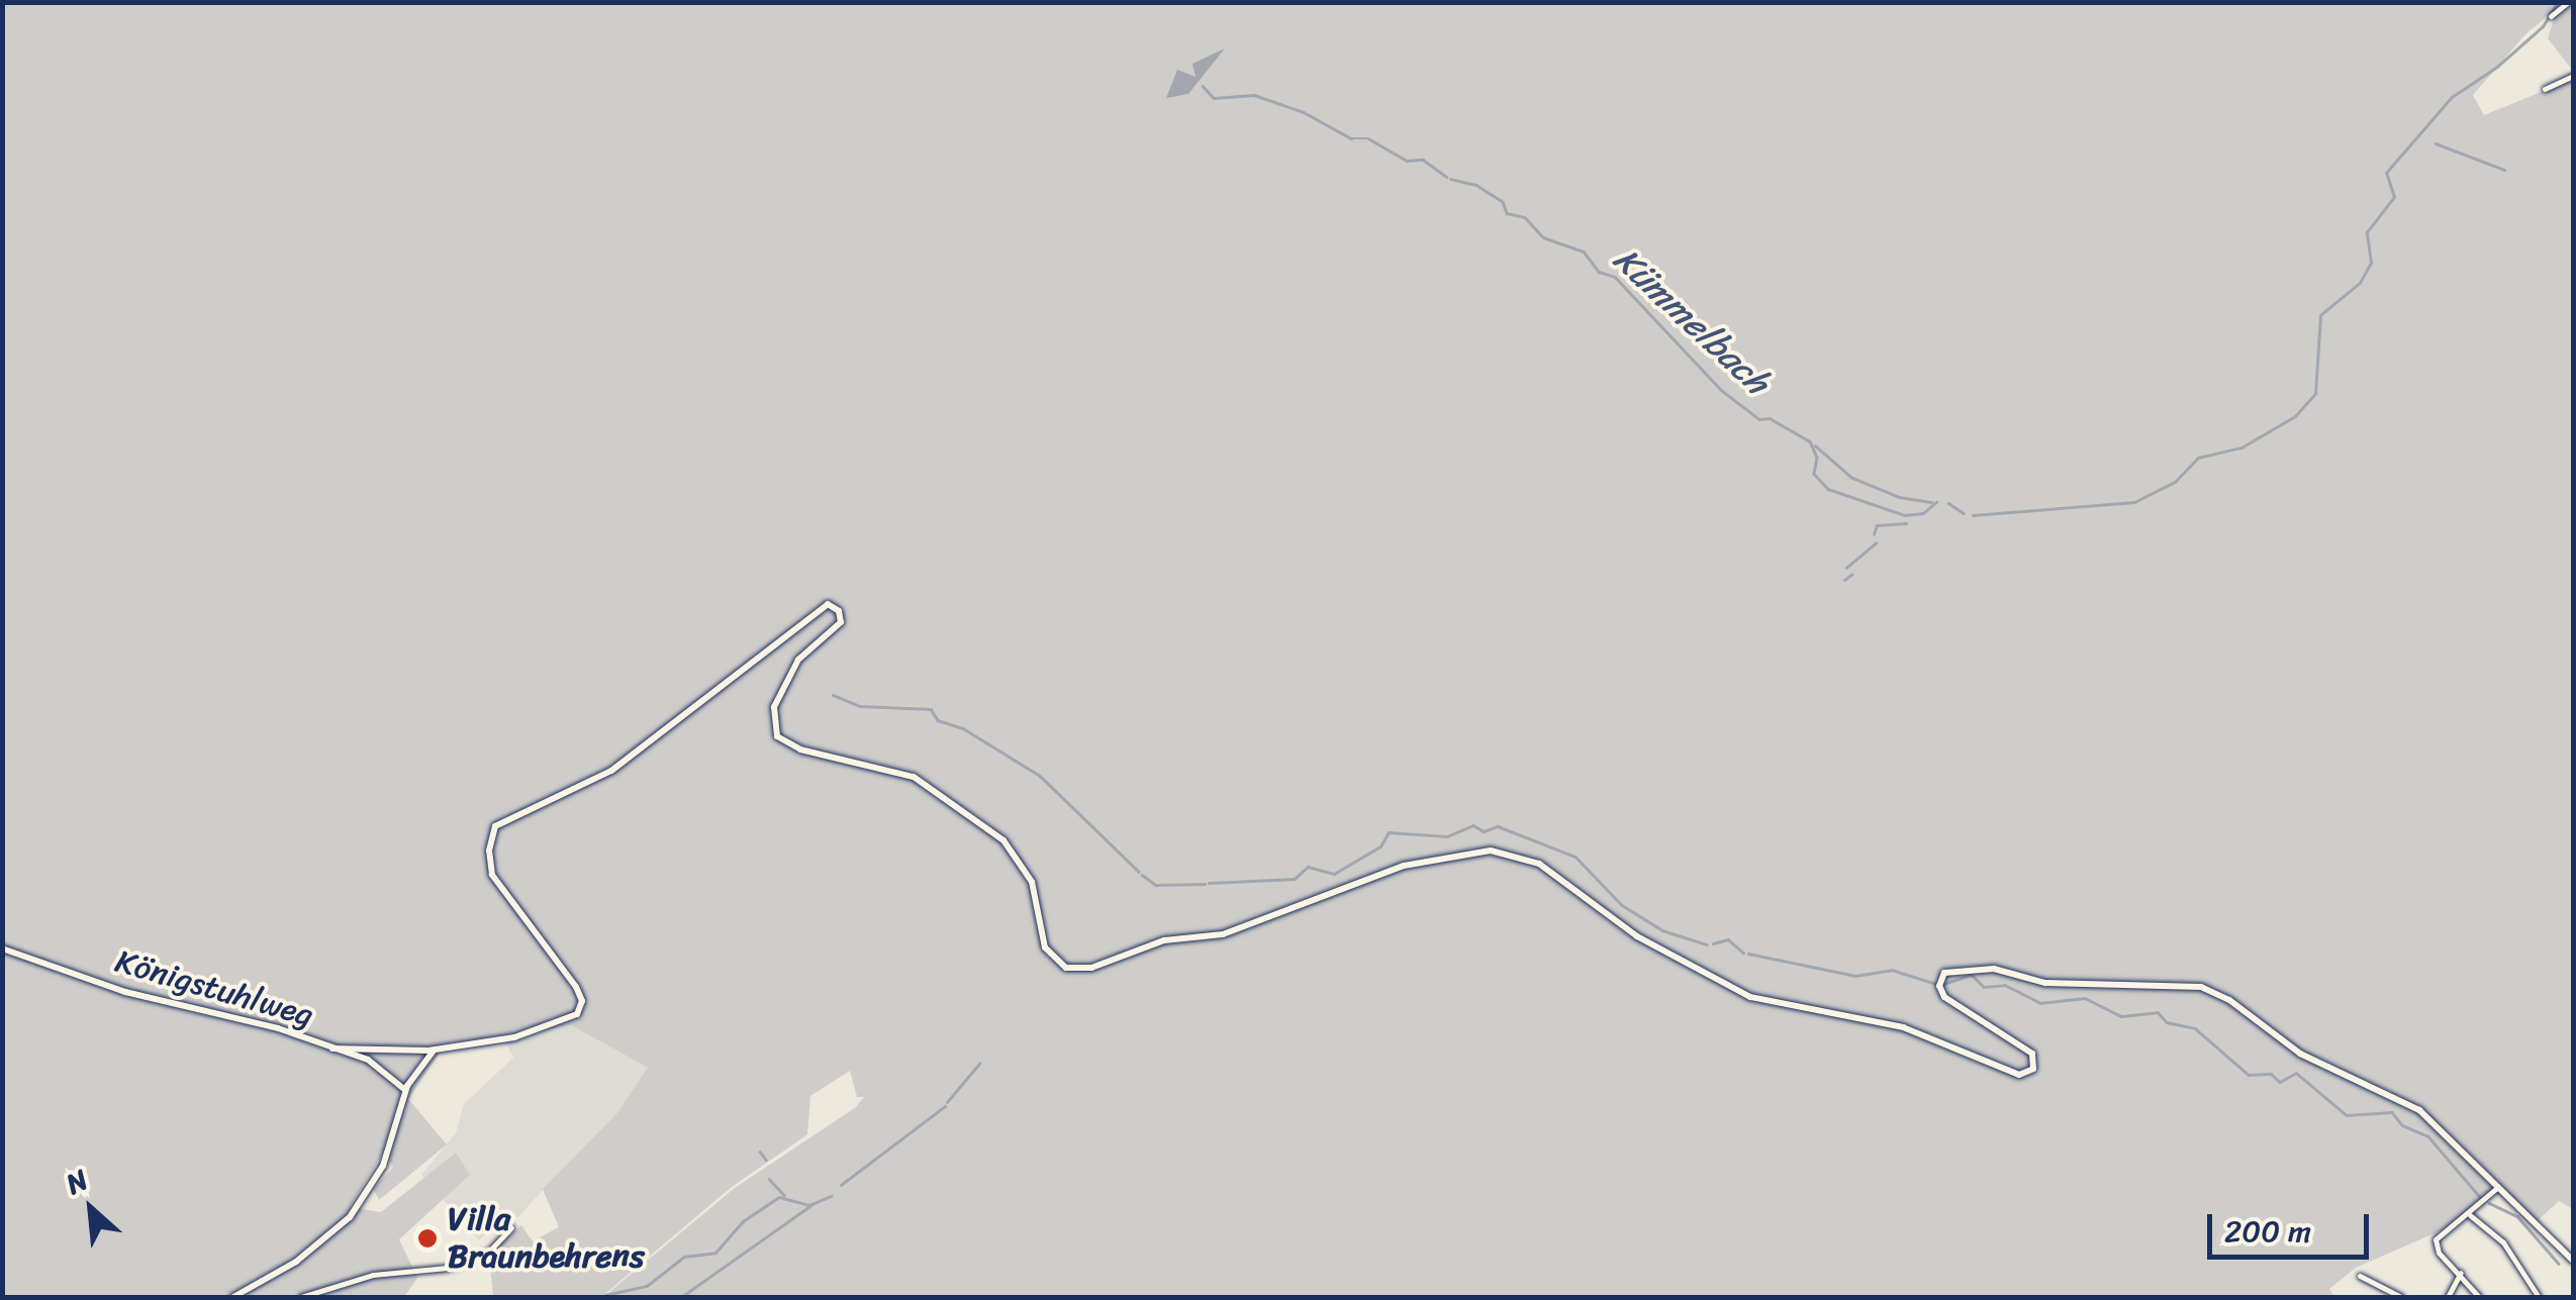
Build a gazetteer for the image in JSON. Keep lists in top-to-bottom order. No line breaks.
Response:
{"streets":{"street":["Königstuhlweg"]},"water":["Kümmelbach"],"places":["Villa Braunbehrens"],"scale_bar":"200 m","north":"top left"}
